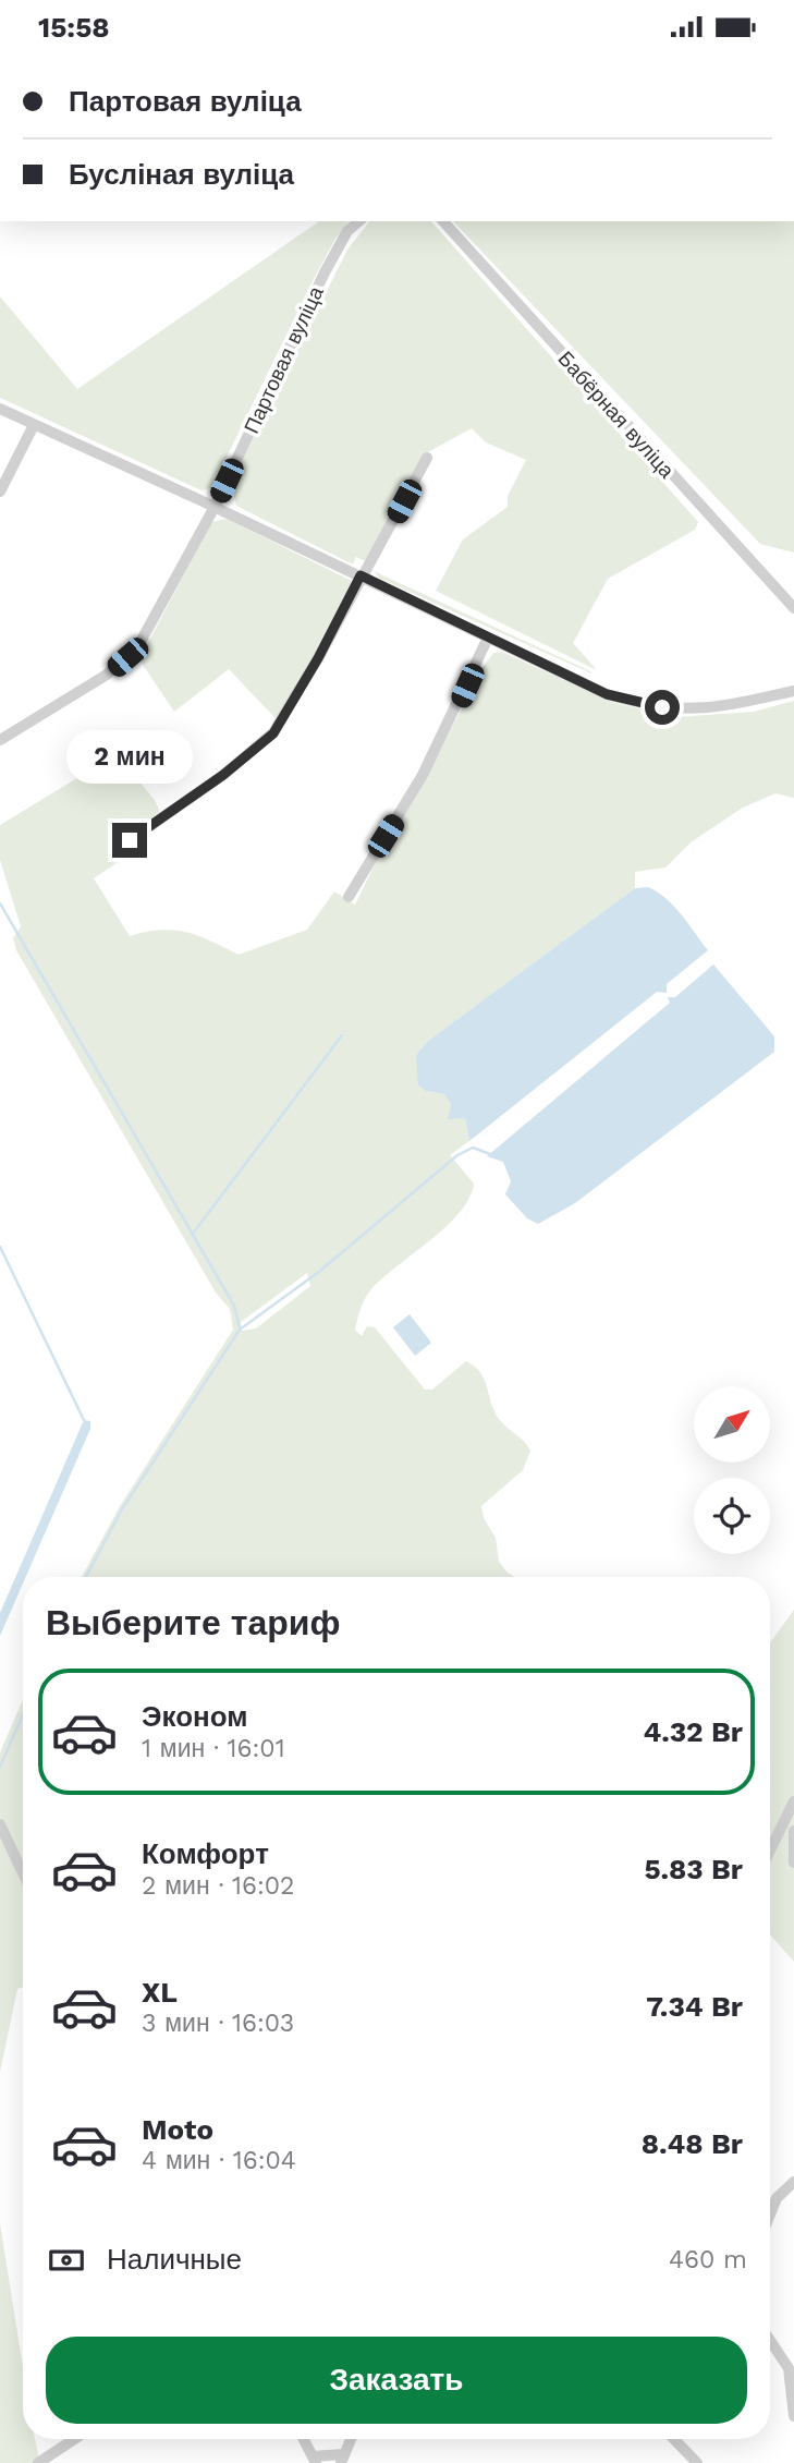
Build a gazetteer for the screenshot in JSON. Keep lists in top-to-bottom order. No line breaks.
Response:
{"streets":{"street":["Партовая вуліца","Бабёрная вуліца"]},"north":"top right","page":{"status":"15:58","banner":["Партовая вуліца","Бусліная вуліца"],"bubble":"2 мин","heading":"Выберите тариф","list":[{"name":"Эконом","note":"1 мин · 16:01","value":"4.32 Br"},{"name":"Комфорт","note":"2 мин · 16:02","value":"5.83 Br"},{"name":"XL","note":"3 мин · 16:03","value":"7.34 Br"},{"name":"Moto","note":"4 мин · 16:04","value":"8.48 Br"}],"pay":["Наличные","460 m"],"buttons":"Заказать"}}
